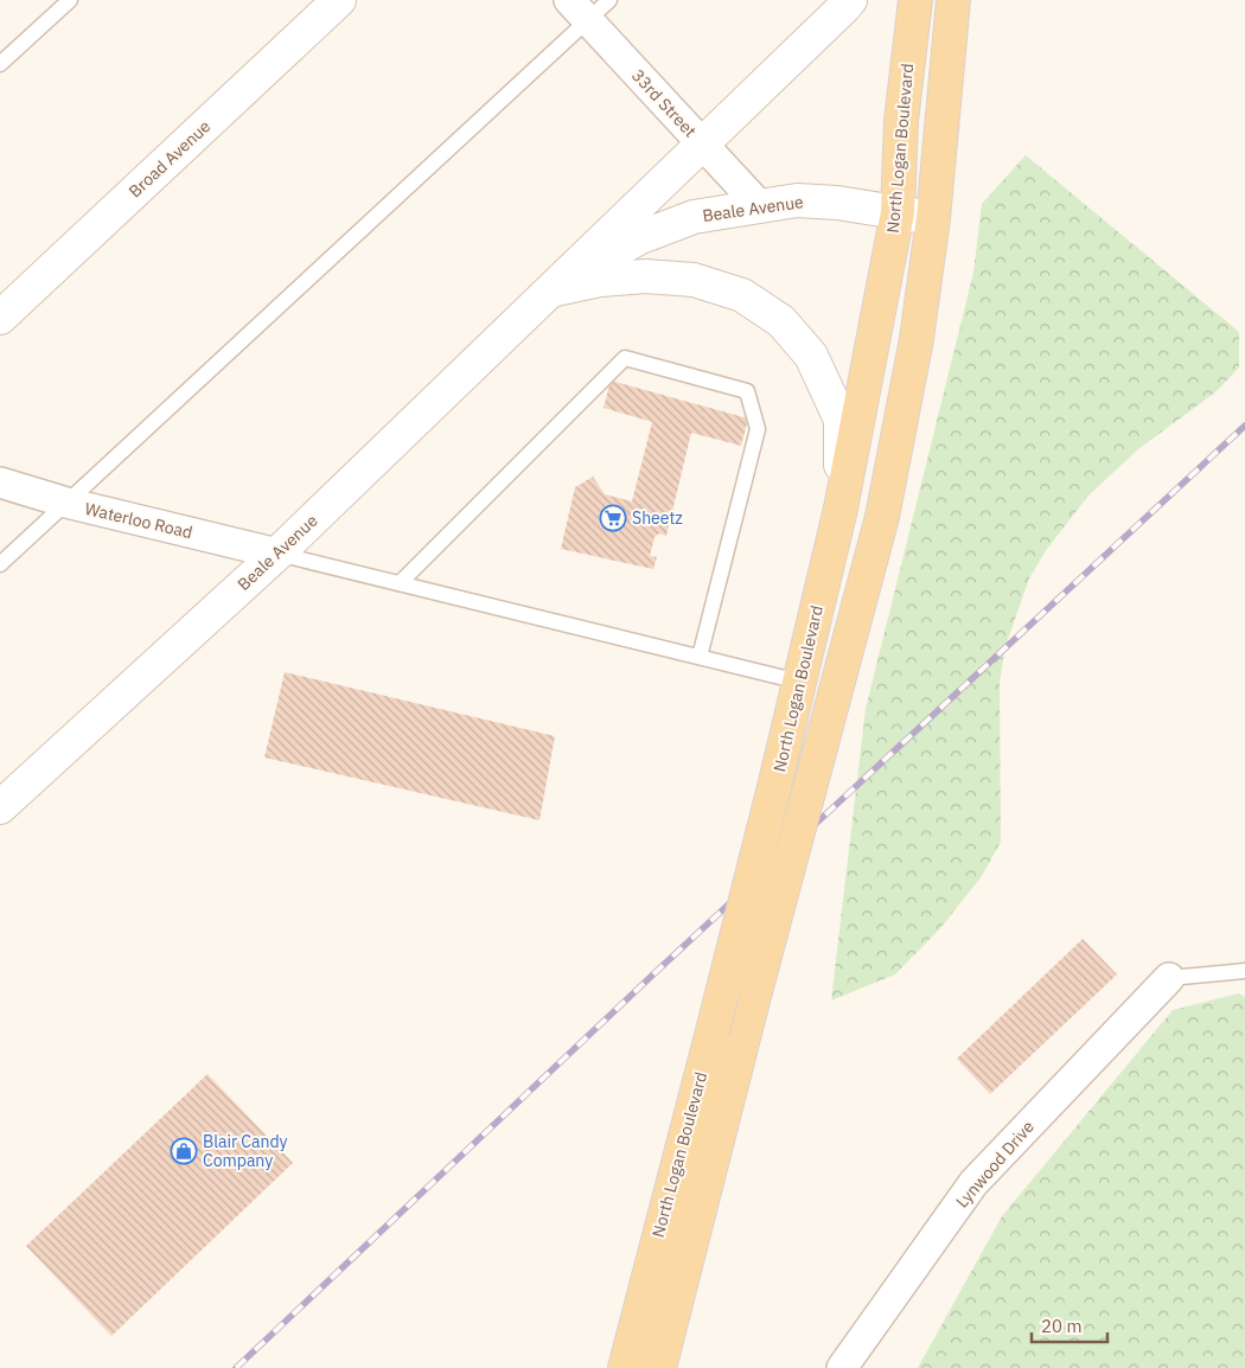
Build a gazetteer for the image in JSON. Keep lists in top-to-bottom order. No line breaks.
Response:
{"streets":{"main road":["North Logan Boulevard","Broad Avenue","Beale Avenue"],"street":["33rd Street","Waterloo Road","Lynwood Drive"]},"crossings":[["33rd Street","Beale Avenue"],["North Logan Boulevard","Beale Avenue"],["Beale Avenue","Waterloo Road"]],"places":{"supermarket":["Sheetz"],"shop":["Blair Candy Company"]},"scale_bar":"20 m"}
